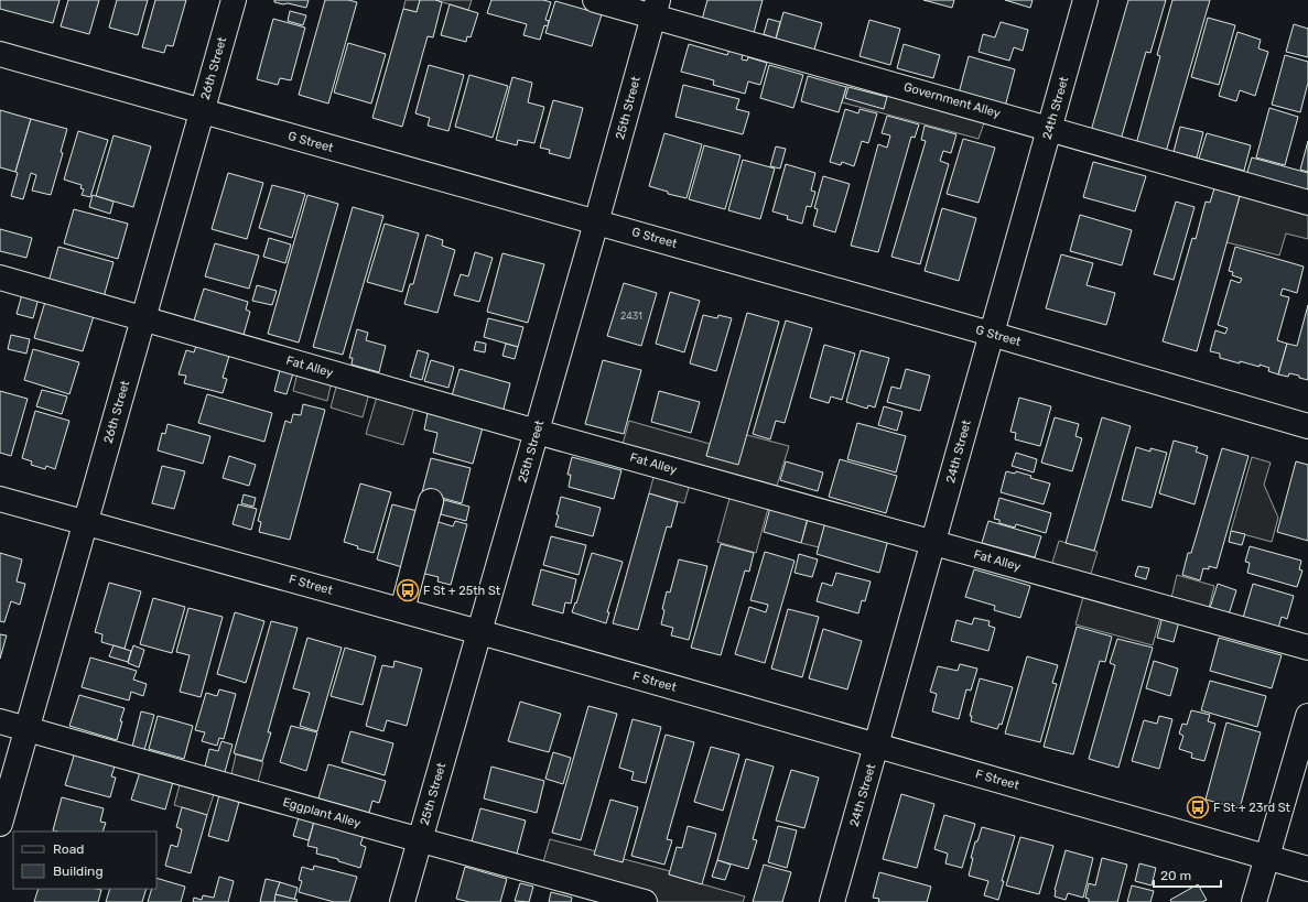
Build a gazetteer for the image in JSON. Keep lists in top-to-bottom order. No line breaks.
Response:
{"streets":{"street":["26th Street","Government Alley","25th Street","24th Street","G Street","Fat Alley","F Street","Eggplant Alley"]},"crossings":[["26th Street","G Street"],["26th Street","Fat Alley"],["26th Street","F Street"],["26th Street","Eggplant Alley"],["Government Alley","25th Street"],["Government Alley","24th Street"],["25th Street","G Street"],["25th Street","Fat Alley"],["25th Street","F Street"],["25th Street","Eggplant Alley"],["24th Street","G Street"],["24th Street","Fat Alley"],["24th Street","F Street"]],"places":{"bus stop":["F St + 25th St","F St + 23rd St"]},"house_numbers":["2431"],"legend":["Road","Building"],"scale_bar":"20 m"}
